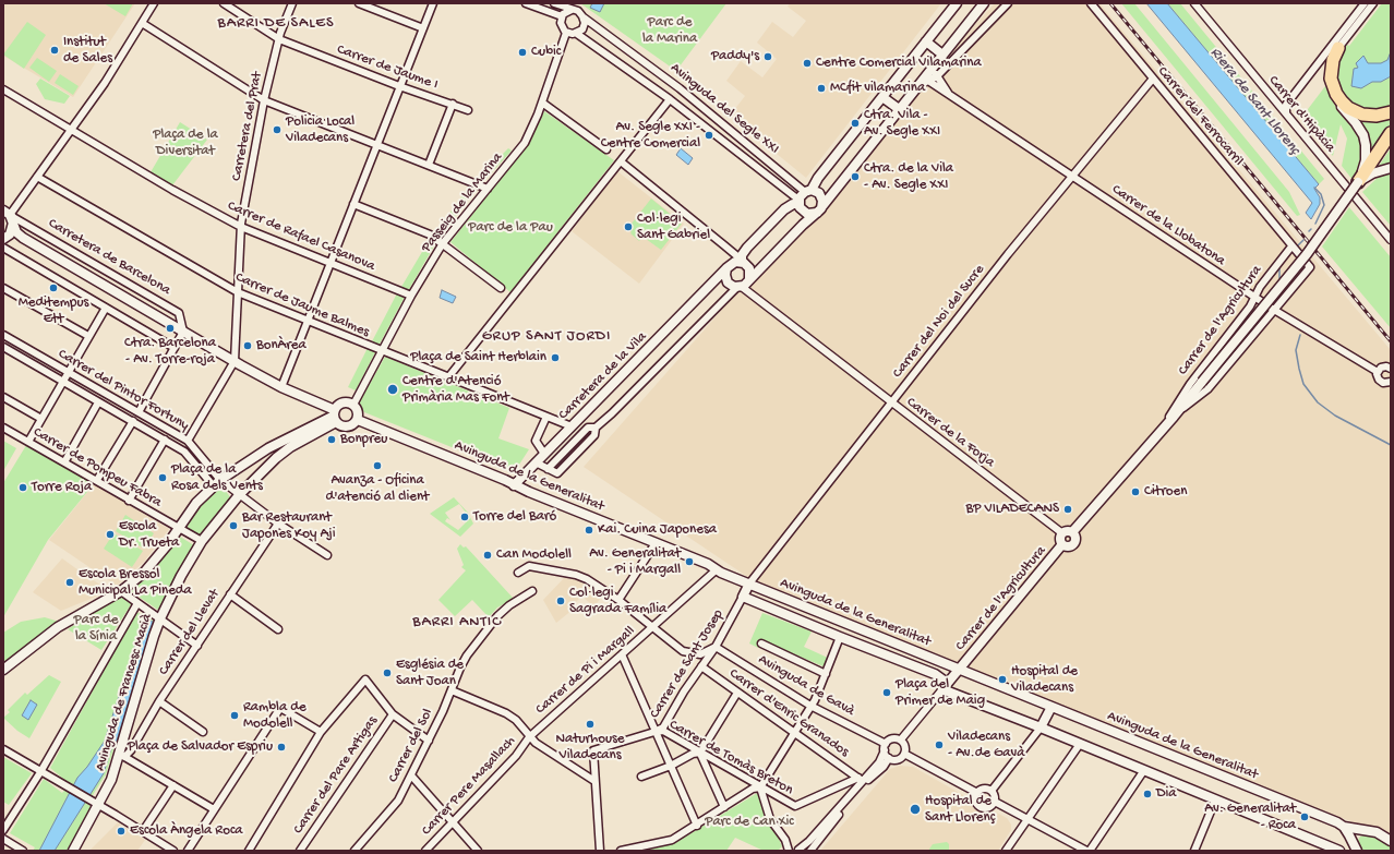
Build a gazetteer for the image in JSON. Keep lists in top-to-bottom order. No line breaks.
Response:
{"streets":{"street":["Carrer de Jaume I","Avinguda del Segle XXI","Carrer d'Hipàcia","Carrer del Ferrocarril","Carretera del Prat","Passeig de la Marina","Carrer de la Llobatona","Carrer de Rafael Casanova","Carretera de Barcelona","Carrer de Jaume Balmes","Carrer de l'Agricultura","Carrer del Noi del Sucre","Carretera de la Vila","Carrer del Pintor Fortuny","Carrer de la Forja","Carrer de Pompeu Fabra","Avinguda de la Generalitat","Carrer del Llevat","Carrer de Sant Josep","Carrer de Pi i Margall","Avinguda de Gavà","Avinguda de Francesc Macià","Carrer d'Enric Granados","Carrer del Sol","Carrer de Tomàs Breton","Carrer del Pare Artigas","Carrer Pere Masallach"]},"crossings":[["Carrer de Jaume I","Carretera del Prat"],["Avinguda del Segle XXI","Passeig de la Marina"],["Carrer del Ferrocarril","Carrer de l'Agricultura"],["Carrer del Ferrocarril","Carrer del Noi del Sucre"],["Carretera del Prat","Carrer de Rafael Casanova"],["Carretera del Prat","Carretera de Barcelona"],["Carretera del Prat","Carrer de Jaume Balmes"],["Passeig de la Marina","Carrer de Rafael Casanova"],["Passeig de la Marina","Carretera de Barcelona"],["Passeig de la Marina","Carrer de Jaume Balmes"],["Passeig de la Marina","Avinguda de la Generalitat"],["Passeig de la Marina","Avinguda de Francesc Macià"],["Carrer de la Llobatona","Carrer de l'Agricultura"],["Carrer de la Llobatona","Carrer del Noi del Sucre"],["Carretera de Barcelona","Avinguda de la Generalitat"],["Carretera de Barcelona","Avinguda de Francesc Macià"],["Carrer de Jaume Balmes","Carretera de la Vila"],["Carrer de l'Agricultura","Carrer de la Forja"],["Carrer de l'Agricultura","Avinguda de la Generalitat"],["Carrer del Noi del Sucre","Carrer de la Forja"],["Carrer del Noi del Sucre","Avinguda de la Generalitat"],["Carretera de la Vila","Carrer de la Forja"],["Carretera de la Vila","Avinguda de la Generalitat"],["Carrer de Pompeu Fabra","Avinguda de Francesc Macià"],["Avinguda de la Generalitat","Carrer de Pi i Margall"],["Avinguda de la Generalitat","Avinguda de Francesc Macià"],["Carrer del Llevat","Avinguda de Francesc Macià"],["Carrer de Sant Josep","Avinguda de Gavà"],["Carrer de Sant Josep","Carrer d'Enric Granados"],["Carrer de Sant Josep","Carrer de Tomàs Breton"],["Carrer de Pi i Margall","Carrer Pere Masallach"],["Carrer d'Enric Granados","Carrer de Tomàs Breton"]],"districts":["BARRI DE SALES","GRUP SANT JORDI","BARRI ANTIC"],"water":["Riera de Sant Llorenç"],"parks":["Parc de la Marina","Plaça de la Diversitat","Parc de la Pau","Parc de la Sínia","Parc de Can Xic"],"places":["Institut de Sales","Cubic","Paddy's","Centre Comercial Vilamarina","MCfit vilamarina","Ctra. Vila - Av. Segle XXI","Policia Local Viladecans","Av. Segle XXI - Centre Comercial","Ctra. de la Vila - Av. Segle XXI","Col·legi Sant Gabriel","Meditempus Ett","Ctra. Barcelona - Av. Torre-roja","BonÀrea","Plaça de Saint Herblain","Centre d'Atenció Primària Mas Font","Bonpreu","Avanza - Oficina d'atenció al client","Plaça de la Rosa dels Vents","Torre Roja","Citroen","BP VILADECANS","Torre del Baró","Bar Restaurant Japones Koy Aji","Kai. Cuina Japonesa","Escola Dr. Trueta","Can Modolell","Av. Generalitat - Pi i Margall","Escola Bressol Municipal La Pineda","Col·legi Sagrada Família","Església de Sant Joan","Hospital de Viladecans","Plaça del Primer de Maig","Rambla de Modolell","Naturhouse Viladecans","Viladecans - Av.de Gavà","Plaça de Salvador Espriu","Dia","Hospital de Sant Llorenç","Av. Generalitat - Roca","Escola Àngela Roca"]}
